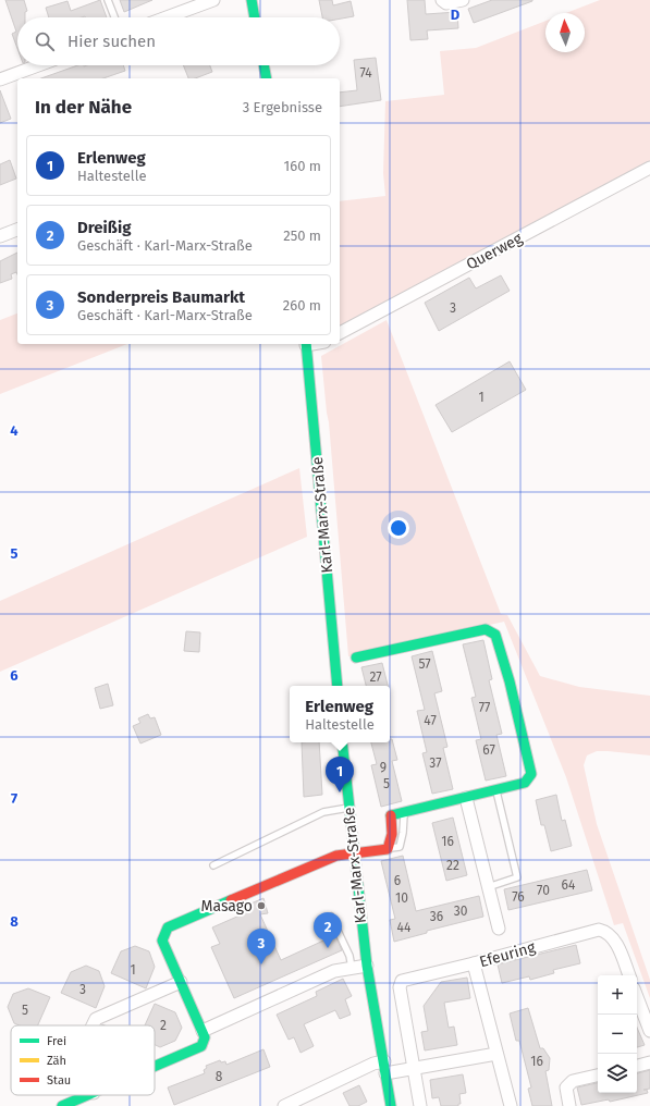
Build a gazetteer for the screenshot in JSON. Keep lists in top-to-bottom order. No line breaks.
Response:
{"streets":{"street":["Querweg","Karl-Marx-Straße","Efeuring"]},"places":["Masago"],"house_numbers":["74","3","1","57","27","77","47","67","37","9","5","16","22","6","64","70","76","10","30","36","44","1","3","5","2","16","8"],"legend":["Frei","Zäh","Stau"],"north":"top","page":{"search":"Hier suchen","heading":["In der Nähe","3 Ergebnisse"],"list":[{"mark":"1","name":"Erlenweg","note":"Haltestelle","value":"160 m"},{"mark":"2","name":"Dreißig","note":"Geschäft · Karl-Marx-Straße","value":"250 m"},{"mark":"3","name":"Sonderpreis Baumarkt","note":"Geschäft · Karl-Marx-Straße","value":"260 m"}],"popup":["Erlenweg","Haltestelle"],"pins":["1","2","3"],"map_buttons":["+","−"]},"grid":{"columns":["D"],"rows":["4","5","6","7","8"]}}
